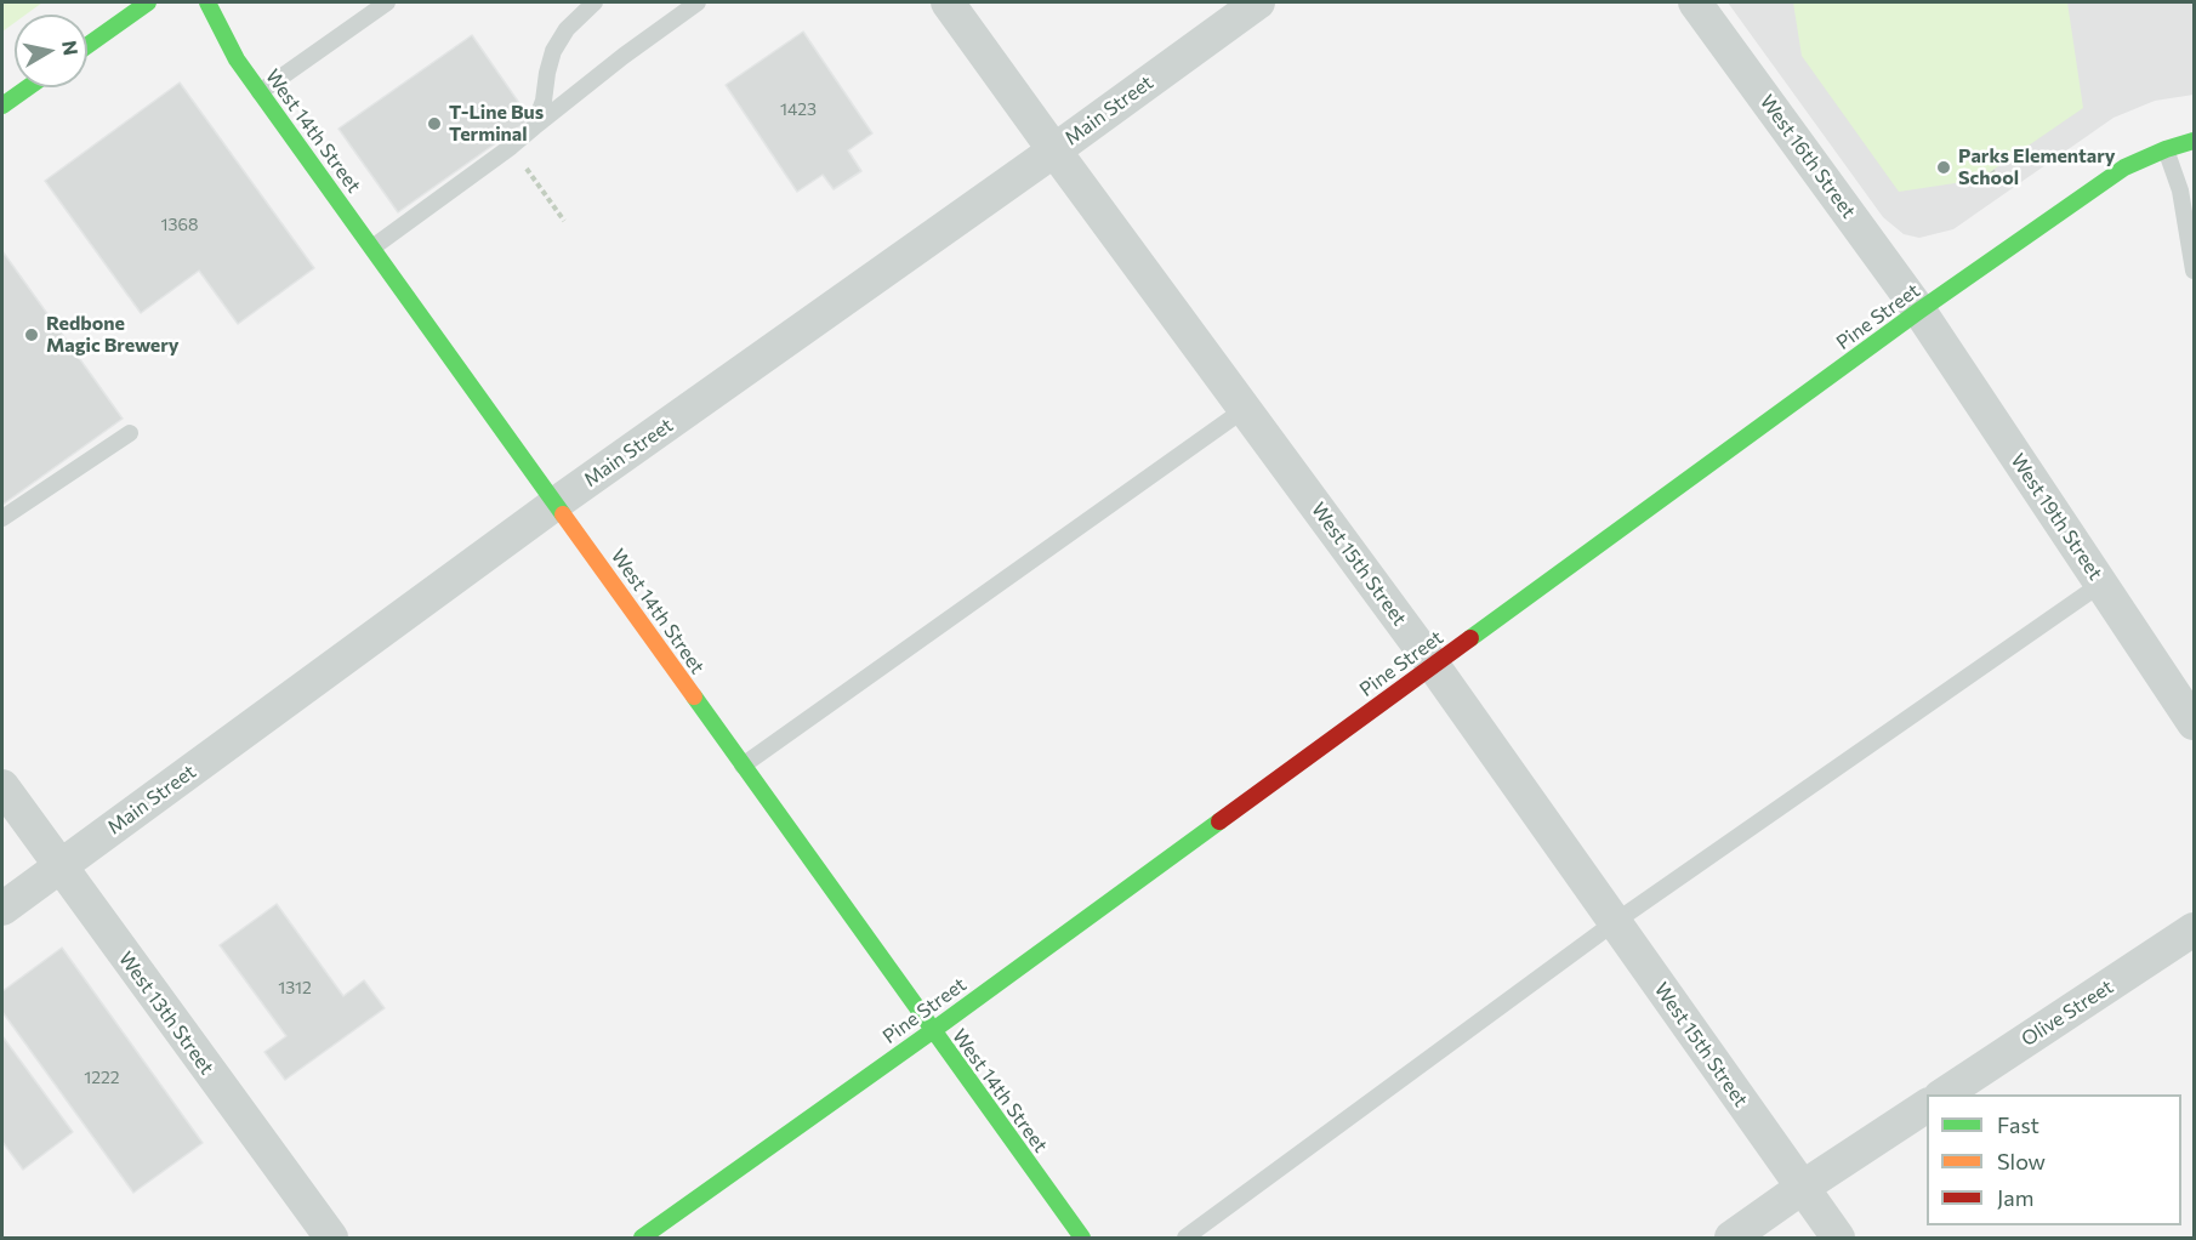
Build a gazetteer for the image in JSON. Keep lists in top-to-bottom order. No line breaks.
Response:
{"streets":{"street":["Main Street","West 14th Street","West 16th Street","Pine Street","West 19th Street","West 15th Street","West 13th Street","Olive Street"]},"crossings":[["Main Street","West 14th Street"],["Main Street","West 15th Street"],["Main Street","West 13th Street"],["West 14th Street","Pine Street"],["West 16th Street","Pine Street"],["West 16th Street","West 19th Street"],["Pine Street","West 19th Street"],["Pine Street","West 15th Street"]],"places":["T-Line Bus Terminal","Parks Elementary School","Redbone Magic Brewery"],"house_numbers":["1423","1368","1312","1222"],"legend":["Fast","Slow","Jam"],"north":"right"}
